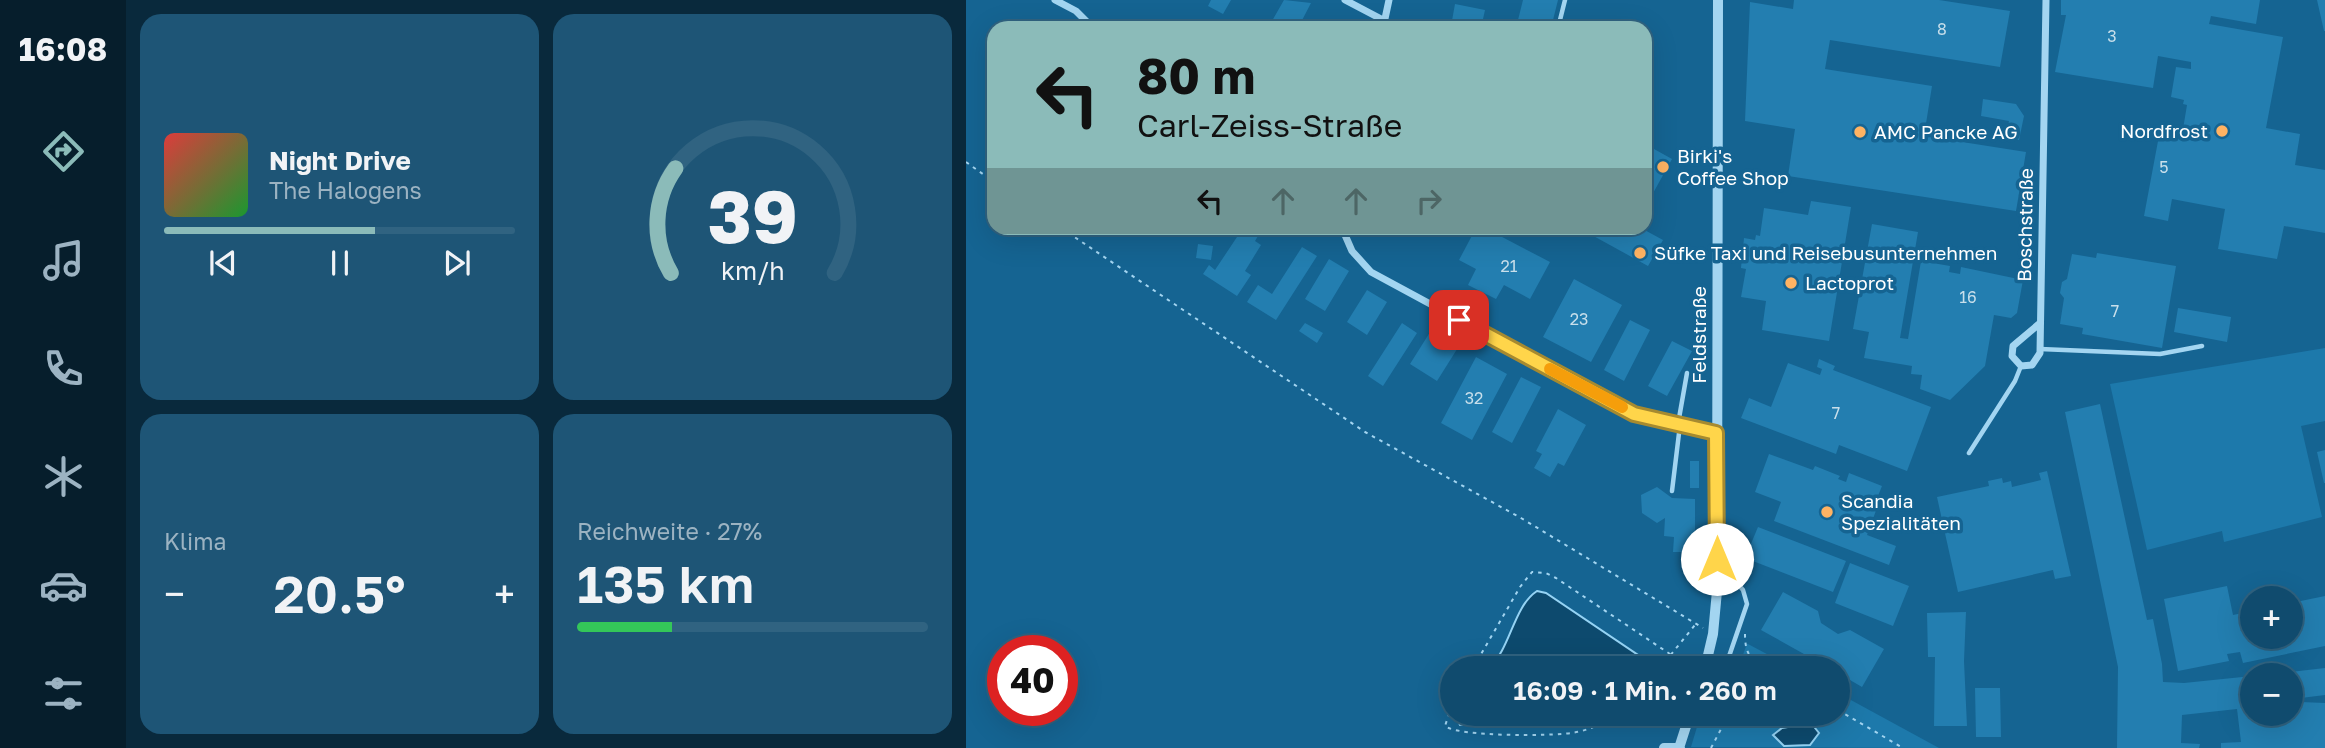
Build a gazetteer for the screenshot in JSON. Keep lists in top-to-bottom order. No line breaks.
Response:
{"streets":{"street":["Boschstraße","Feldstraße"]},"places":["Nordfrost","AMC Pancke AG","Birki's Coffee Shop","Süfke Taxi und Reisebusunternehmen","Lactoprot","Scandia Spezialitäten"],"house_numbers":["8","3","5","21","16","7","23","32","7"],"page":{"tabs":"16:08","turn":["80 m","Carl-Zeiss-Straße"],"song":["Night Drive","The Halogens"],"tile":["Klima",["Reichweite · 27%","135 km"]],"heat":["−","20.5°","+"],"map_buttons":["+","−"],"limit":"40","trip":"16:09 · 1 Min. · 260 m","gauge":["39","km/h"]}}
